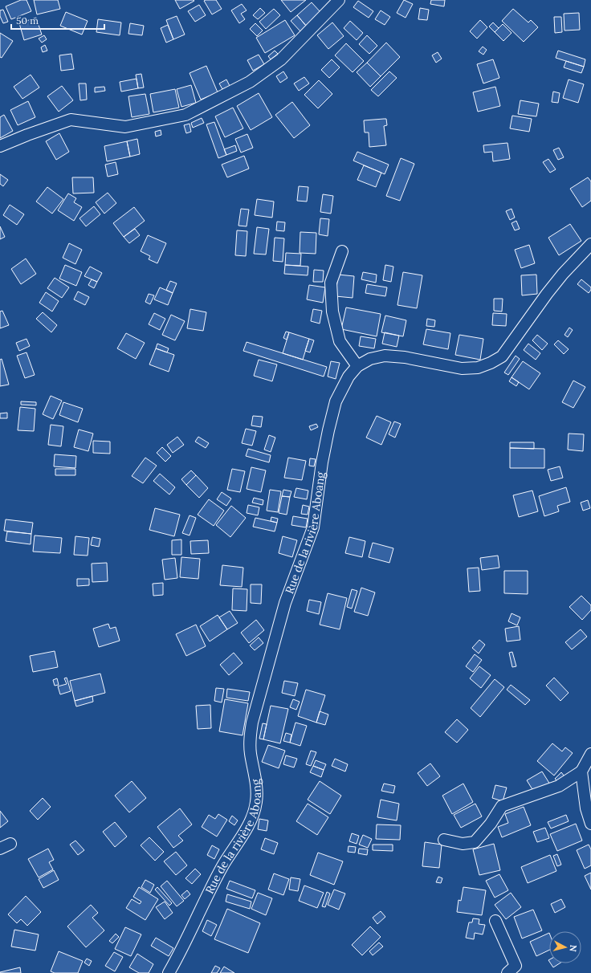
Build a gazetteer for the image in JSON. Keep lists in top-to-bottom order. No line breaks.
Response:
{"streets":{"street":["Rue de la rivière Aboang"]},"scale_bar":"50 m","north":"right"}
